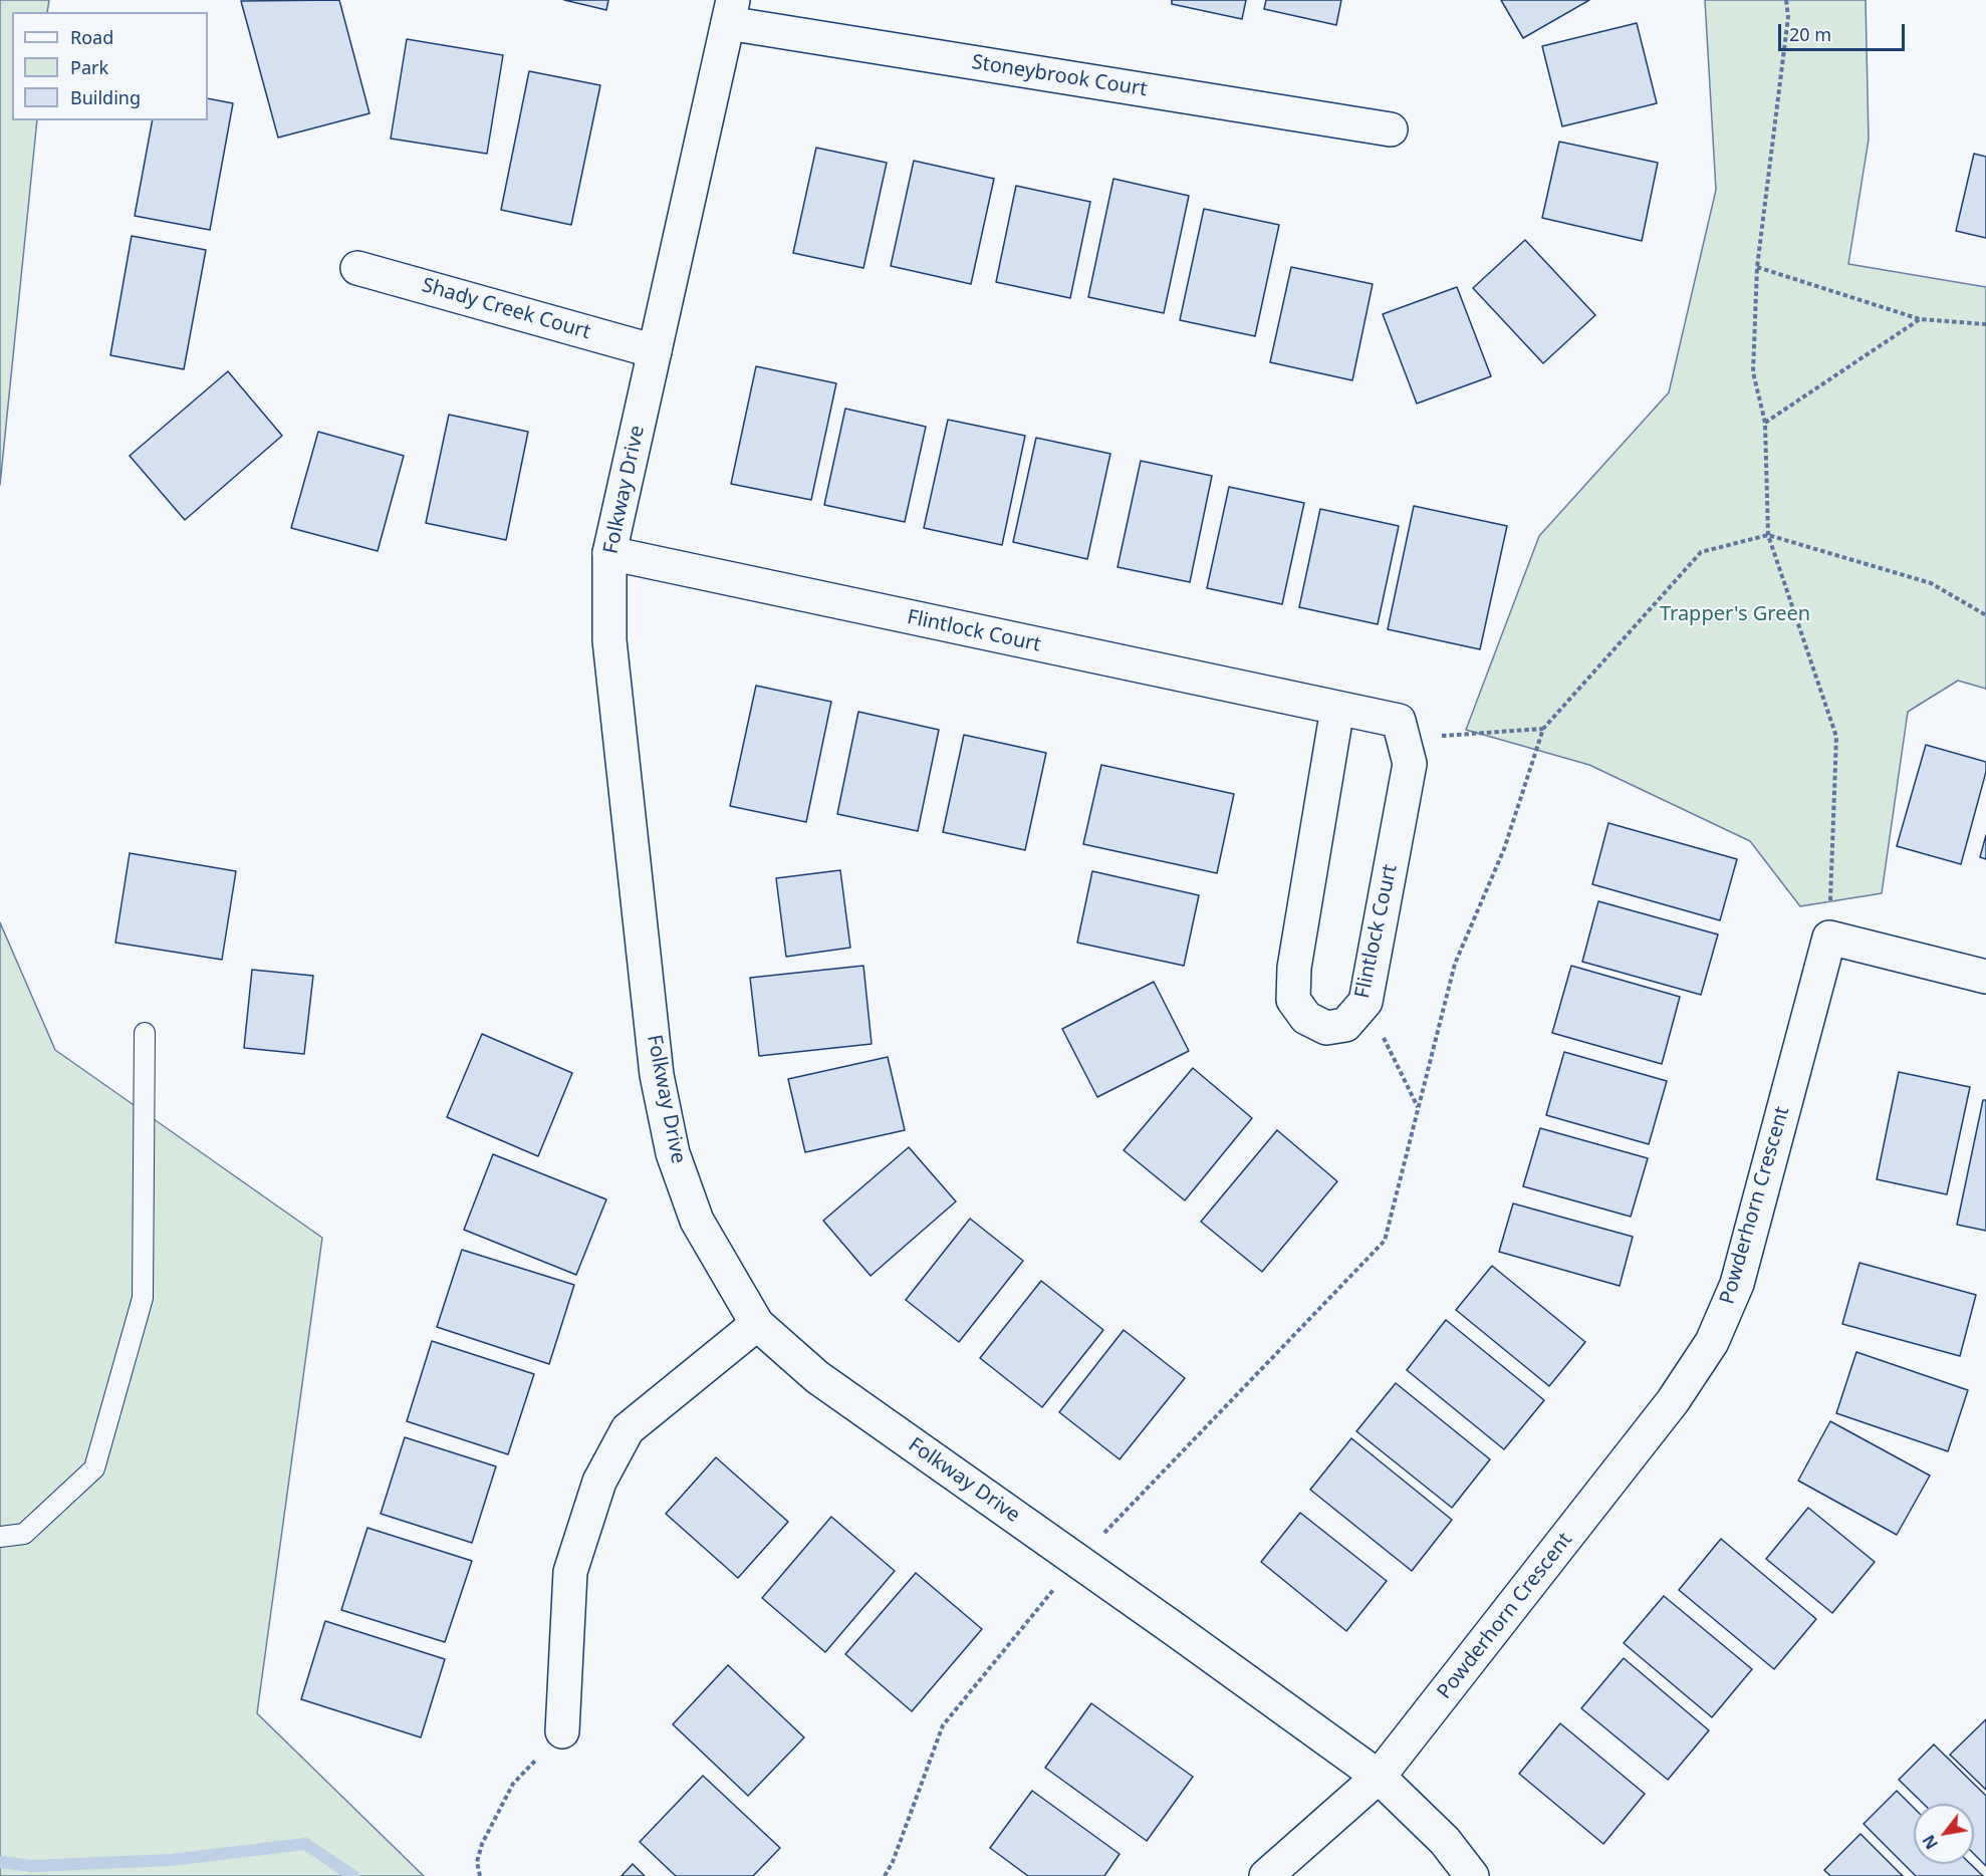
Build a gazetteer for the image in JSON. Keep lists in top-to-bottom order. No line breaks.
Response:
{"streets":{"street":["Stoneybrook Court","Shady Creek Court","Folkway Drive","Flintlock Court","Powderhorn Crescent"]},"crossings":[["Stoneybrook Court","Folkway Drive"],["Shady Creek Court","Folkway Drive"],["Folkway Drive","Flintlock Court"],["Folkway Drive","Powderhorn Crescent"]],"parks":["Trapper's Green"],"legend":["Road","Park","Building"],"scale_bar":"20 m","north":"bottom left"}
